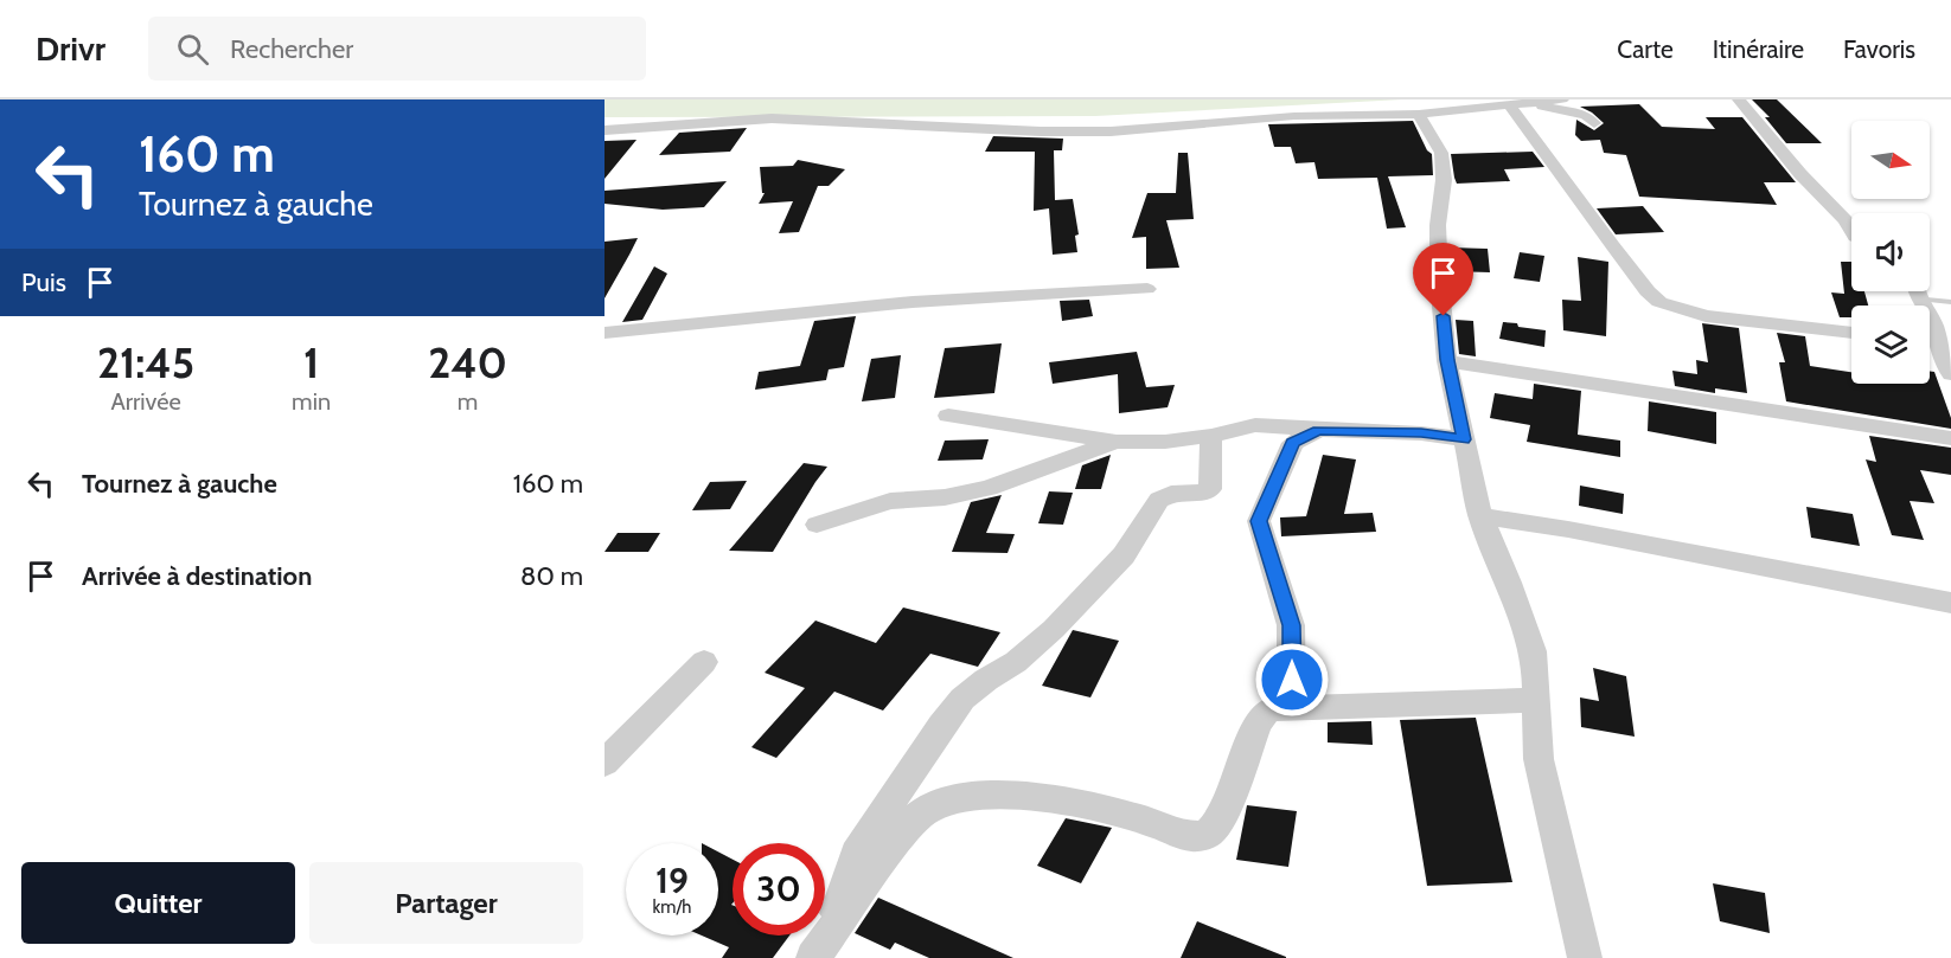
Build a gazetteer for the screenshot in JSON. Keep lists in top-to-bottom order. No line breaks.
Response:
{"north":"right","page":{"header":"Drivr","search":"Rechercher","nav":["Carte","Itinéraire","Favoris"],"turn":["160 m","Tournez à gauche"],"then":"Puis","eta":["21:45","Arrivée","1","min","240","m"],"list":[{"name":"Tournez à gauche","value":"160 m"},{"name":"Arrivée à destination","value":"80 m"}],"speed":"19 km/h","limit":"30","buttons":["Quitter","Partager"]}}
